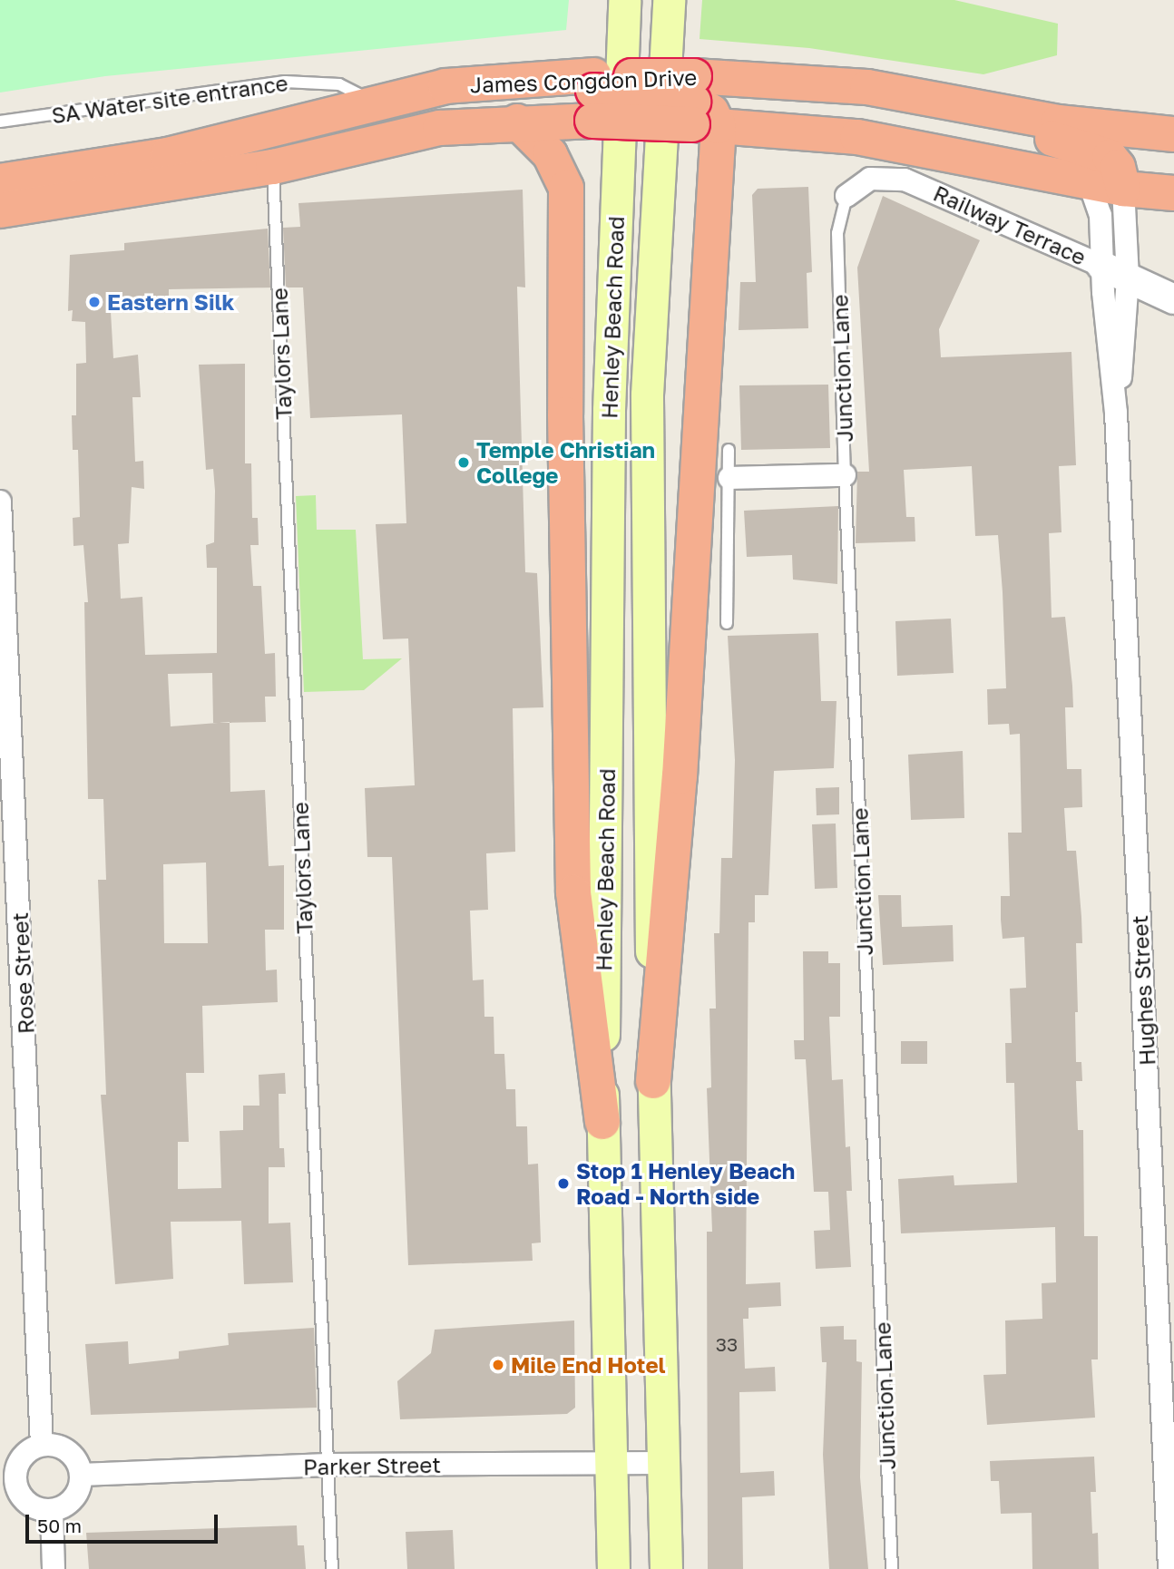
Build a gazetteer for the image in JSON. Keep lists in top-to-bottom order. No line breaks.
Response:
{"streets":{"highway":["James Congdon Drive"],"main road":["Henley Beach Road"],"street":["Railway Terrace","Rose Street","Hughes Street","Parker Street"],"lane":["SA Water site entrance","Taylors Lane","Junction Lane"]},"crossings":[["James Congdon Drive","SA Water site entrance"],["James Congdon Drive","Taylors Lane"],["James Congdon Drive","Hughes Street"],["Railway Terrace","Junction Lane"],["Railway Terrace","Hughes Street"],["Henley Beach Road","Parker Street"],["Taylors Lane","Parker Street"],["Rose Street","Parker Street"]],"places":["Eastern Silk","Temple Christian College","Stop 1 Henley Beach Road - North side","Mile End Hotel"],"house_numbers":["33"],"scale_bar":"50 m"}
